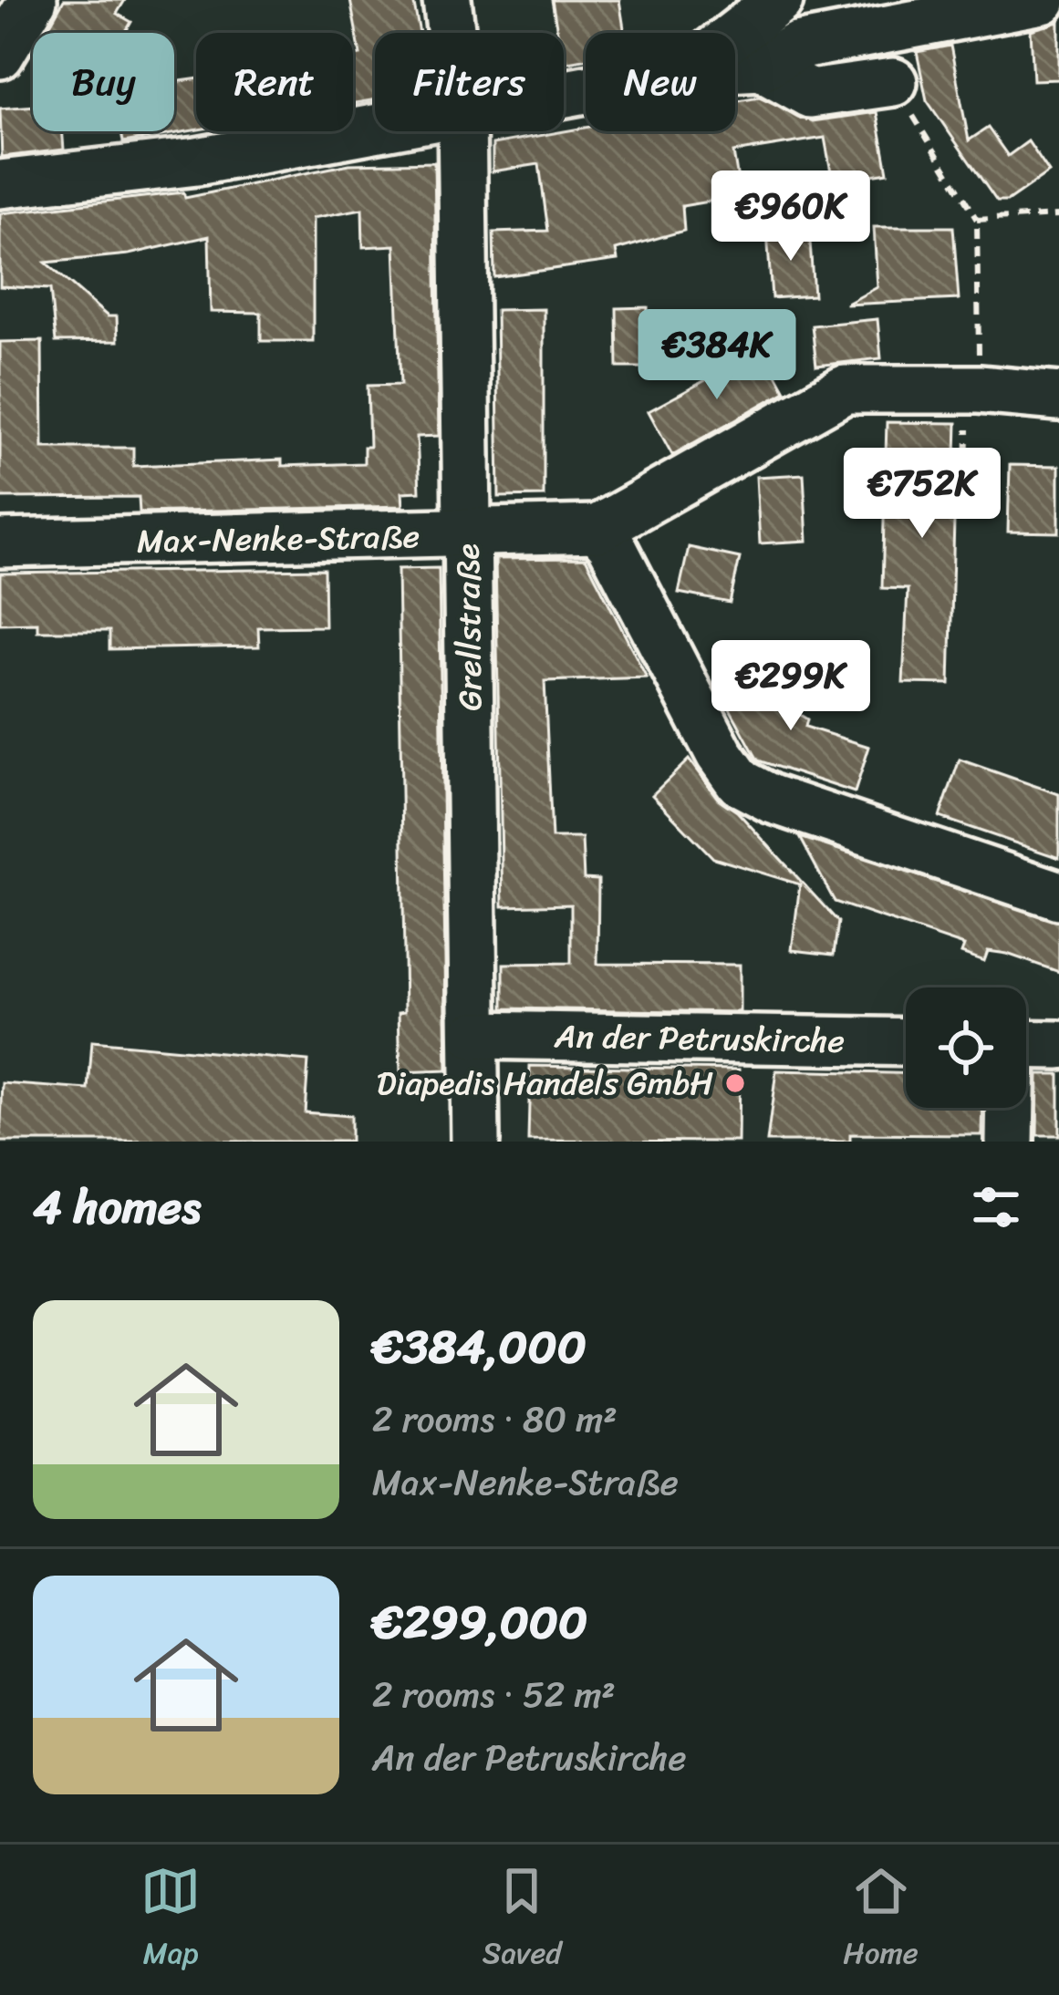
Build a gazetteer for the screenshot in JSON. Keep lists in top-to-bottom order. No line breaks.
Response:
{"streets":{"street":["Max-Nenke-Straße","Grellstraße","An der Petruskirche"]},"crossings":[["Max-Nenke-Straße","Grellstraße"],["Grellstraße","An der Petruskirche"]],"places":["Diapedis Handels GmbH"],"page":{"chip":["Buy","Rent","Filters","New"],"price":["€960K","€384K","€752K","€299K"],"heading":"4 homes","list":[{"name":"€384,000","note":"2 rooms · 80 m² · Max-Nenke-Straße"},{"name":"€299,000","note":"2 rooms · 52 m² · An der Petruskirche"}],"tabs":["Map","Saved","Home"]}}
